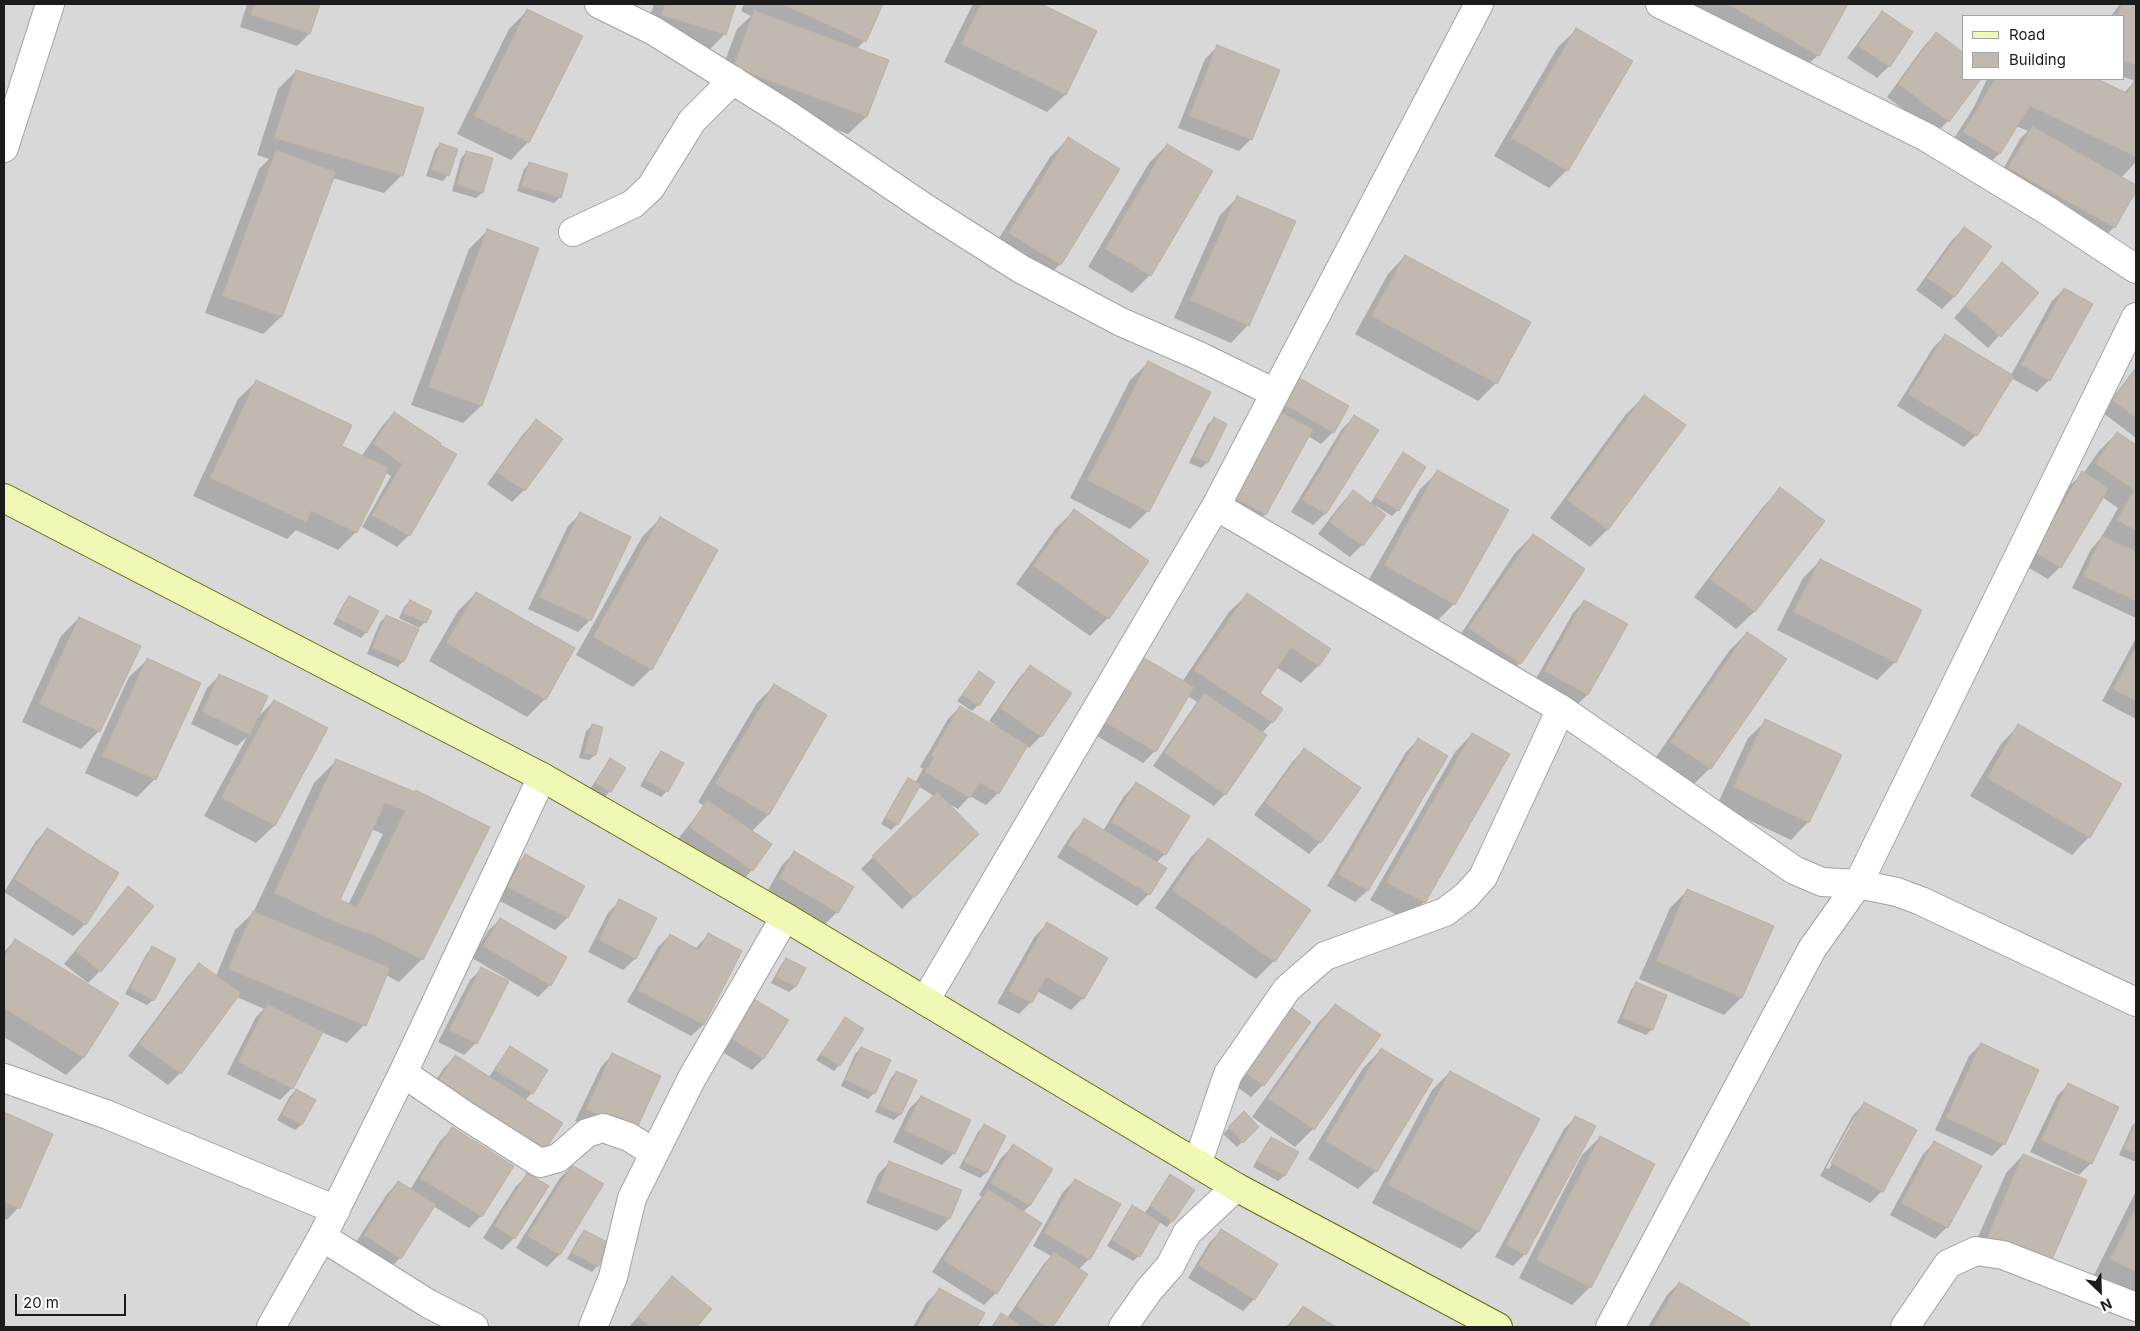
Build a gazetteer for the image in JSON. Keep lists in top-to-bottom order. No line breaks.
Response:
{"legend":["Road","Building"],"scale_bar":"20 m","north":"bottom right"}
